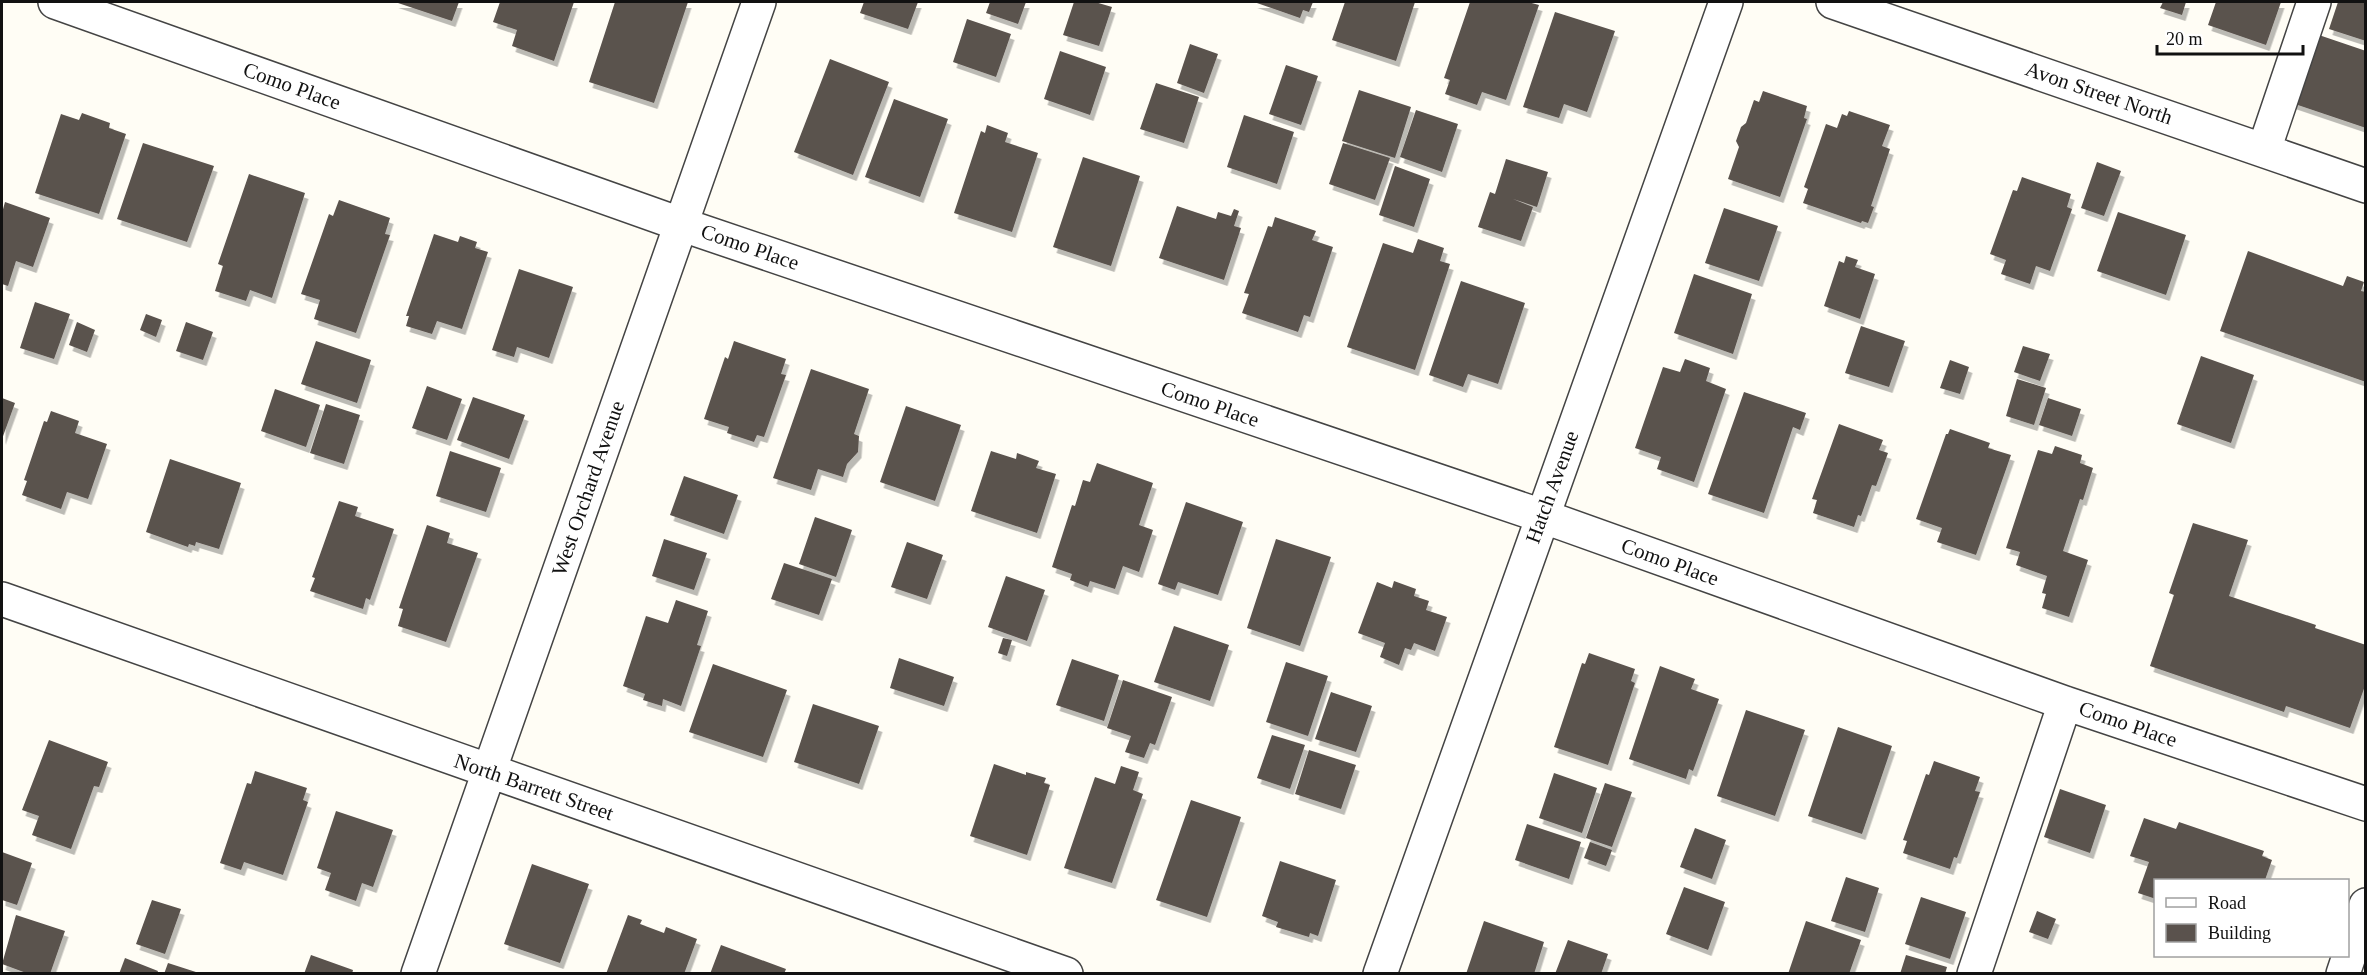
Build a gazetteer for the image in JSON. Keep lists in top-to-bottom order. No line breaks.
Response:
{"streets":{"street":["Como Place","Avon Street North","Hatch Avenue","West Orchard Avenue","North Barrett Street"]},"crossings":[["Como Place","Hatch Avenue"],["Como Place","West Orchard Avenue"],["West Orchard Avenue","North Barrett Street"]],"legend":["Road","Building"],"scale_bar":"20 m"}
